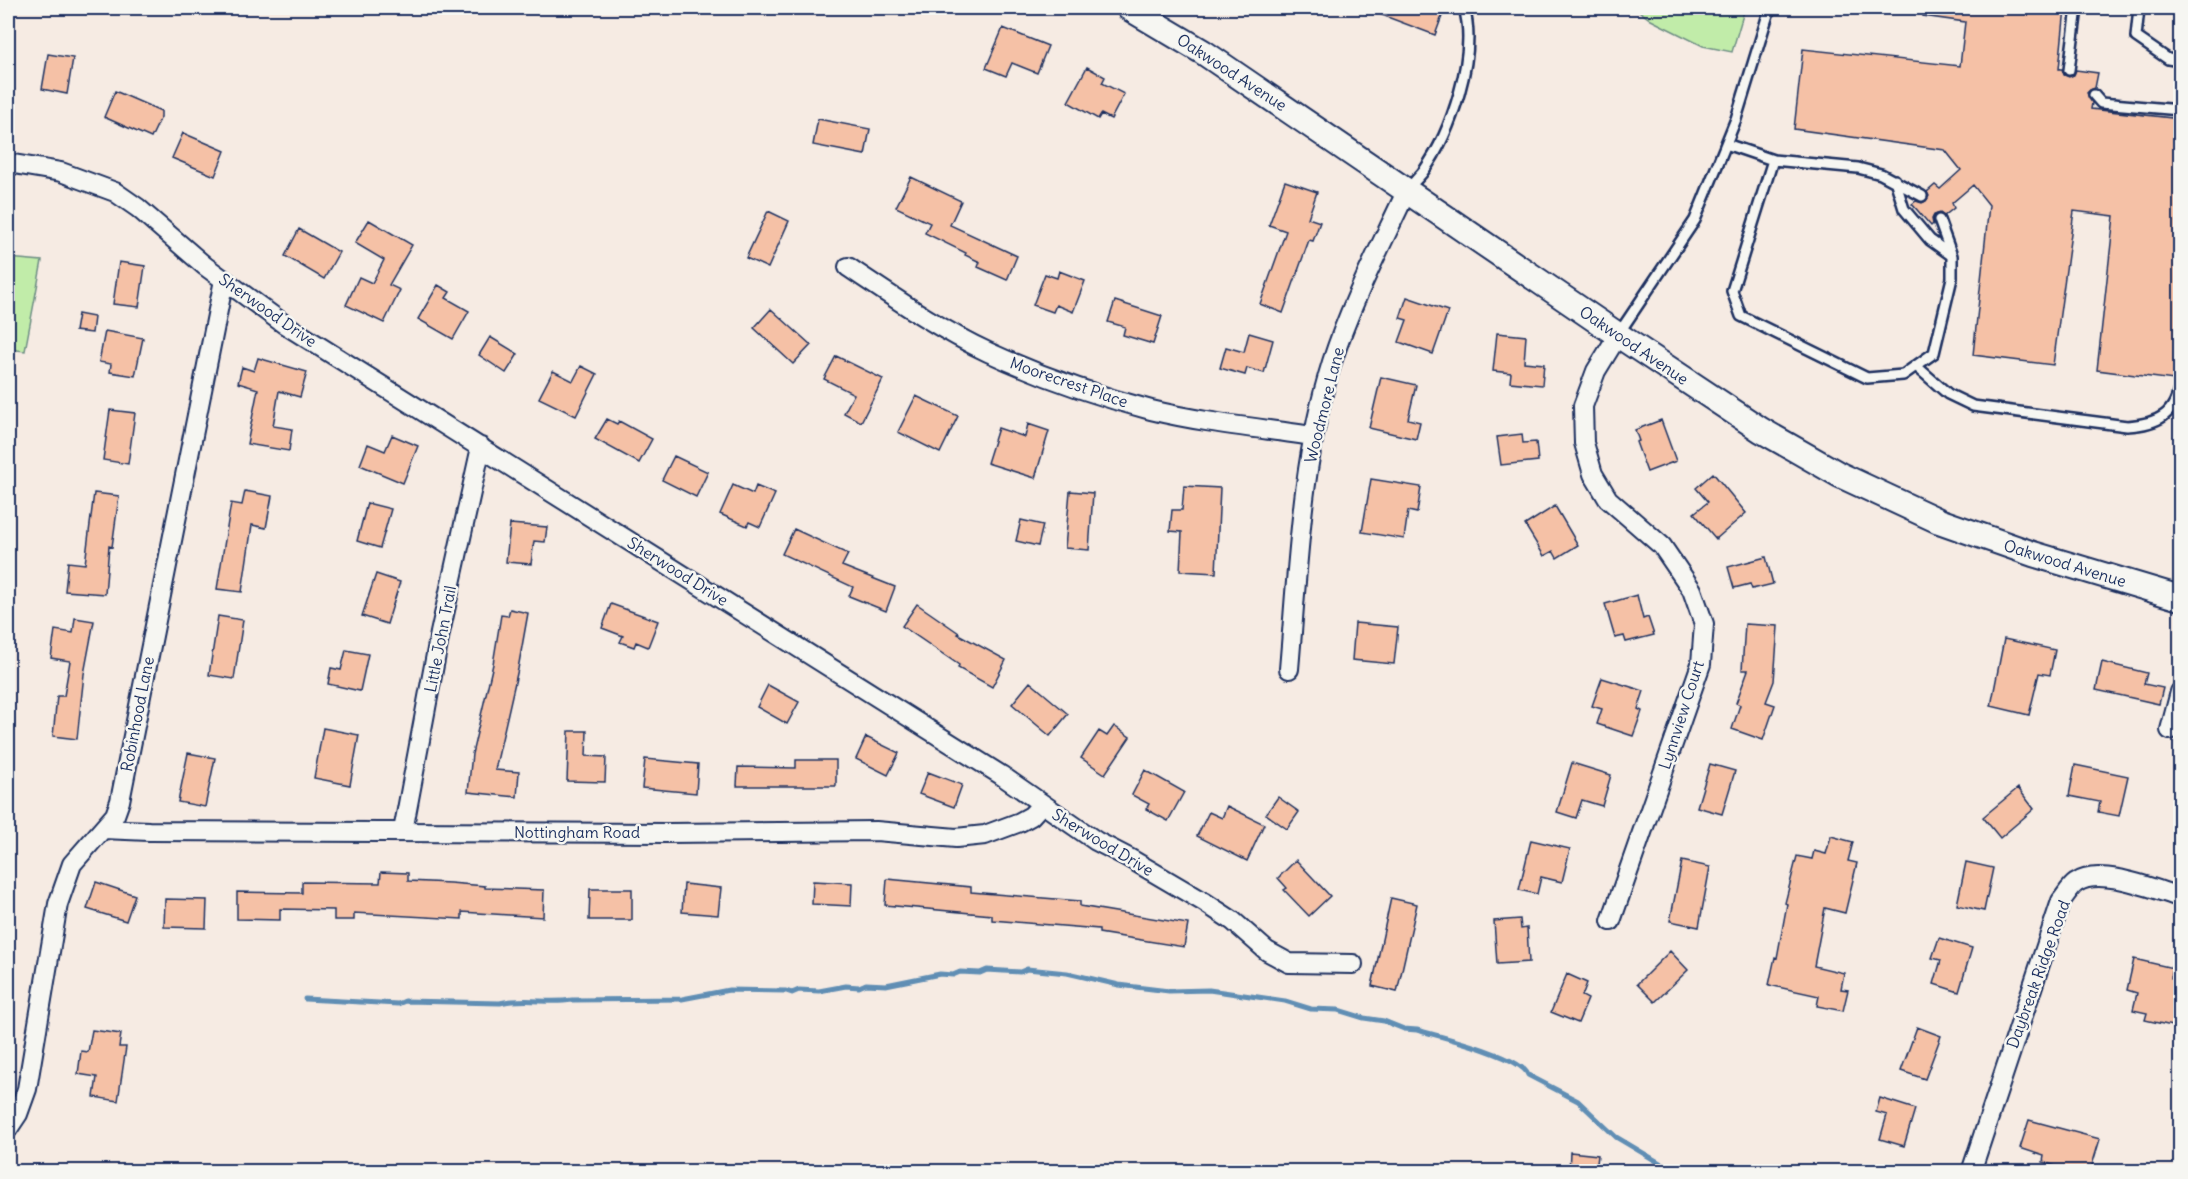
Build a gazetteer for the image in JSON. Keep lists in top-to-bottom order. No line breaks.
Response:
{"streets":{"street":["Oakwood Avenue","Sherwood Drive","Moorecrest Place","Woodmore Lane","Little John Trail","Robinhood Lane","Lynnview Court","Nottingham Road","Daybreak Ridge Road"]},"crossings":[["Oakwood Avenue","Woodmore Lane"],["Oakwood Avenue","Lynnview Court"],["Sherwood Drive","Little John Trail"],["Sherwood Drive","Robinhood Lane"],["Sherwood Drive","Nottingham Road"],["Moorecrest Place","Woodmore Lane"],["Little John Trail","Nottingham Road"],["Robinhood Lane","Nottingham Road"]]}
